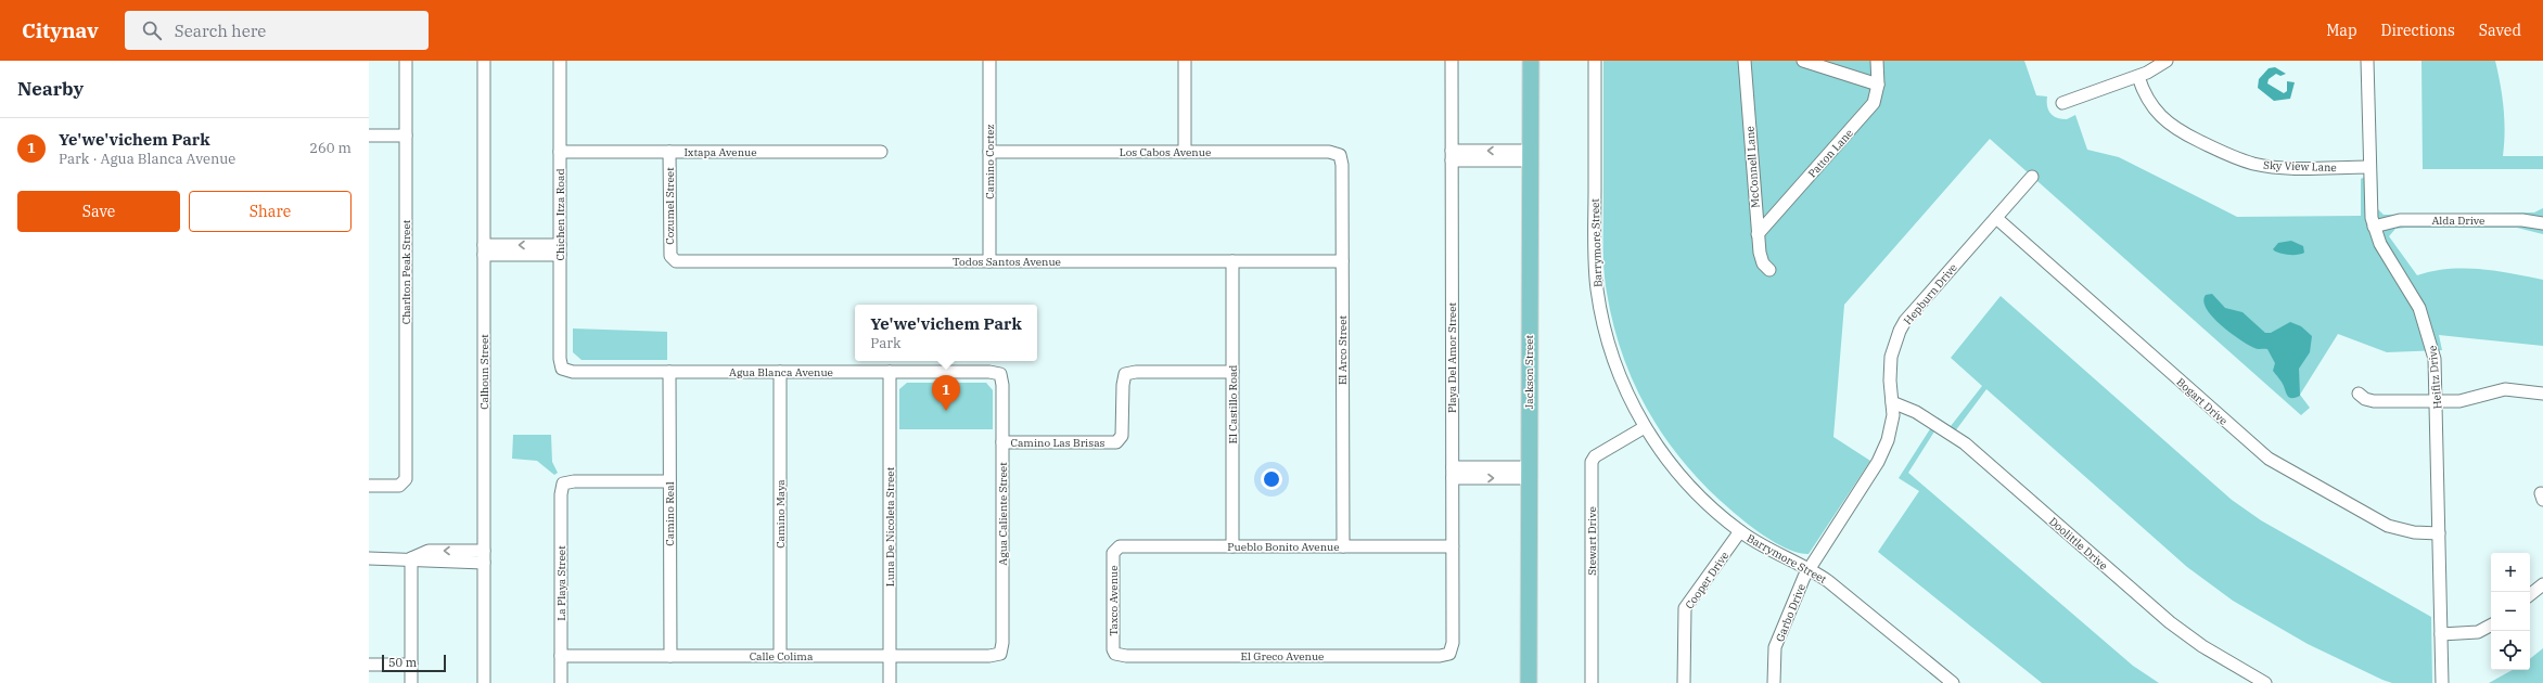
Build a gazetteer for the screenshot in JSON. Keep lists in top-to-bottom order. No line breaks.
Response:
{"streets":{"main road":["Jackson Street"],"street":["Ixtapa Avenue","Los Cabos Avenue","Patton Lane","Camino Cortez","Sky View Lane","McConnell Lane","Cozumel Street","Chichen Itza Road","Alda Drive","Barrymore Street","Todos Santos Avenue","Charlton Peak Street","Hepburn Drive","El Arco Street","Playa Del Amor Street","Calhoun Street","Agua Blanca Avenue","Heifitz Drive","Bogart Drive","El Castillo Road","Camino Las Brisas","Camino Real","Camino Maya","Agua Caliente Street","Luna De Nicoleta Street","Stewart Drive","Doolittle Drive","Pueblo Bonito Avenue","Cooper Drive","La Playa Street","Taxco Avenue","Garbo Drive","Calle Colima","El Greco Avenue"]},"crossings":[["Ixtapa Avenue","Cozumel Street"],["Ixtapa Avenue","Chichen Itza Road"],["Los Cabos Avenue","Camino Cortez"],["Los Cabos Avenue","El Arco Street"],["Patton Lane","McConnell Lane"],["Camino Cortez","Todos Santos Avenue"],["Sky View Lane","Heifitz Drive"],["Cozumel Street","Todos Santos Avenue"],["Chichen Itza Road","Agua Blanca Avenue"],["Alda Drive","Heifitz Drive"],["Barrymore Street","Hepburn Drive"],["Barrymore Street","Stewart Drive"],["Barrymore Street","Cooper Drive"],["Barrymore Street","Garbo Drive"],["Todos Santos Avenue","El Arco Street"],["Todos Santos Avenue","El Castillo Road"],["Hepburn Drive","Bogart Drive"],["Hepburn Drive","Doolittle Drive"],["Hepburn Drive","Garbo Drive"],["El Arco Street","Pueblo Bonito Avenue"],["Playa Del Amor Street","Pueblo Bonito Avenue"],["Playa Del Amor Street","El Greco Avenue"],["Agua Blanca Avenue","Camino Real"],["Agua Blanca Avenue","Camino Maya"],["Agua Blanca Avenue","Agua Caliente Street"],["Agua Blanca Avenue","Luna De Nicoleta Street"],["Heifitz Drive","Bogart Drive"],["El Castillo Road","Camino Las Brisas"],["El Castillo Road","Pueblo Bonito Avenue"],["Camino Las Brisas","Agua Caliente Street"],["Camino Real","La Playa Street"],["Camino Real","Calle Colima"],["Camino Maya","Calle Colima"],["Agua Caliente Street","Calle Colima"],["Luna De Nicoleta Street","Calle Colima"],["Pueblo Bonito Avenue","Taxco Avenue"],["La Playa Street","Calle Colima"],["Taxco Avenue","El Greco Avenue"]],"scale_bar":"50 m","page":{"header":"Citynav","search":"Search here","nav":["Map","Directions","Saved"],"heading":"Nearby","list":[{"mark":"1","name":"Ye'we'vichem Park","note":"Park · Agua Blanca Avenue","value":"260 m"}],"buttons":["Save","Share"],"popup":["Ye'we'vichem Park","Park"],"pins":"1","map_buttons":["+","−"],"scale":"50 m"}}
